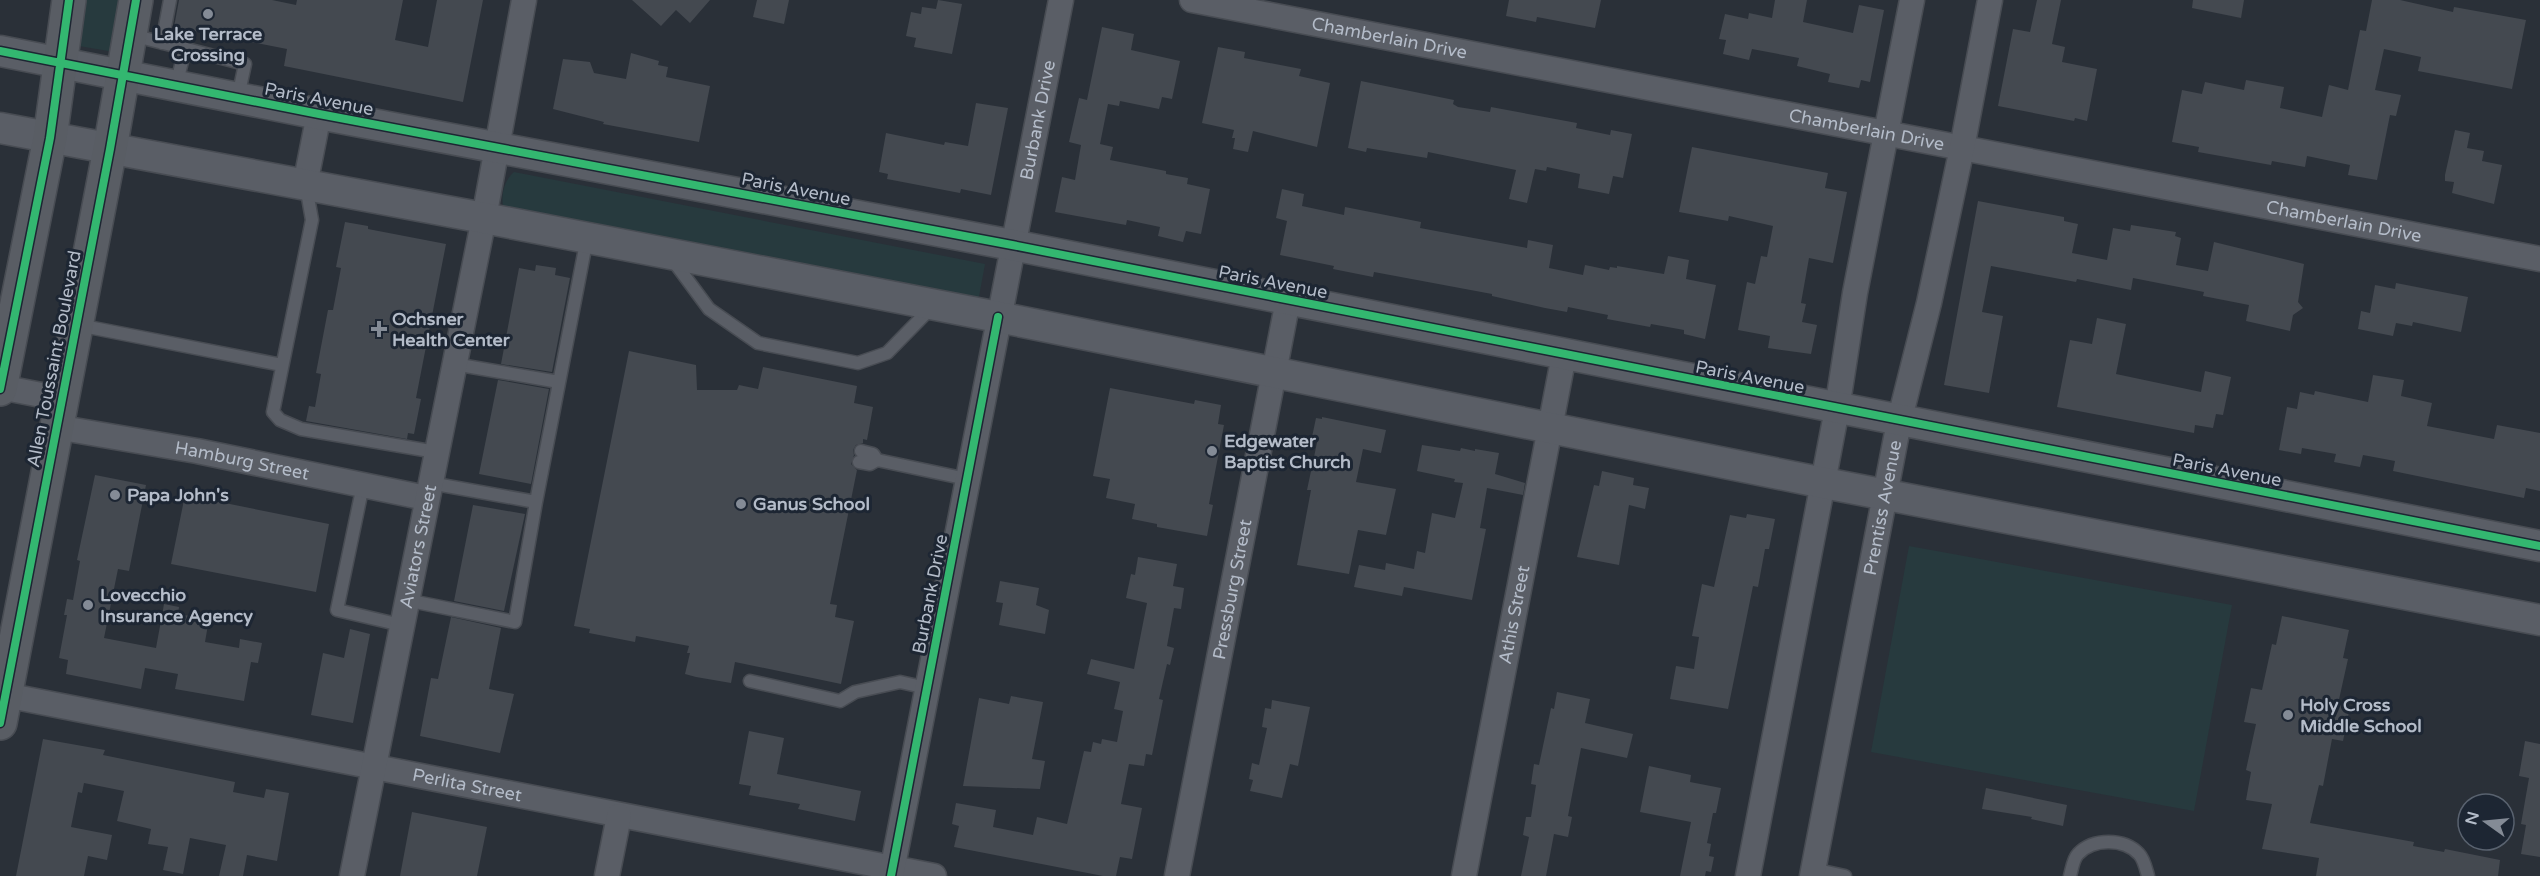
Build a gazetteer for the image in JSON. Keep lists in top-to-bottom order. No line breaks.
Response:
{"streets":{"main road":["Allen Toussaint Boulevard"],"street":["Chamberlain Drive","Paris Avenue","Burbank Drive","Hamburg Street","Prentiss Avenue","Aviators Street","Pressburg Street","Athis Street","Perlita Street"]},"crossings":[["Chamberlain Drive","Prentiss Avenue"],["Paris Avenue","Burbank Drive"],["Paris Avenue","Allen Toussaint Boulevard"],["Paris Avenue","Prentiss Avenue"],["Paris Avenue","Aviators Street"],["Paris Avenue","Pressburg Street"],["Paris Avenue","Athis Street"],["Burbank Drive","Perlita Street"],["Allen Toussaint Boulevard","Hamburg Street"],["Allen Toussaint Boulevard","Perlita Street"],["Hamburg Street","Aviators Street"],["Aviators Street","Perlita Street"]],"places":{"other":["Lake Terrace Crossing","Edgewater Baptist Church","Papa John's","Ganus School","Lovecchio Insurance Agency","Holy Cross Middle School"],"health":["Ochsner Health Center"]},"north":"left"}
